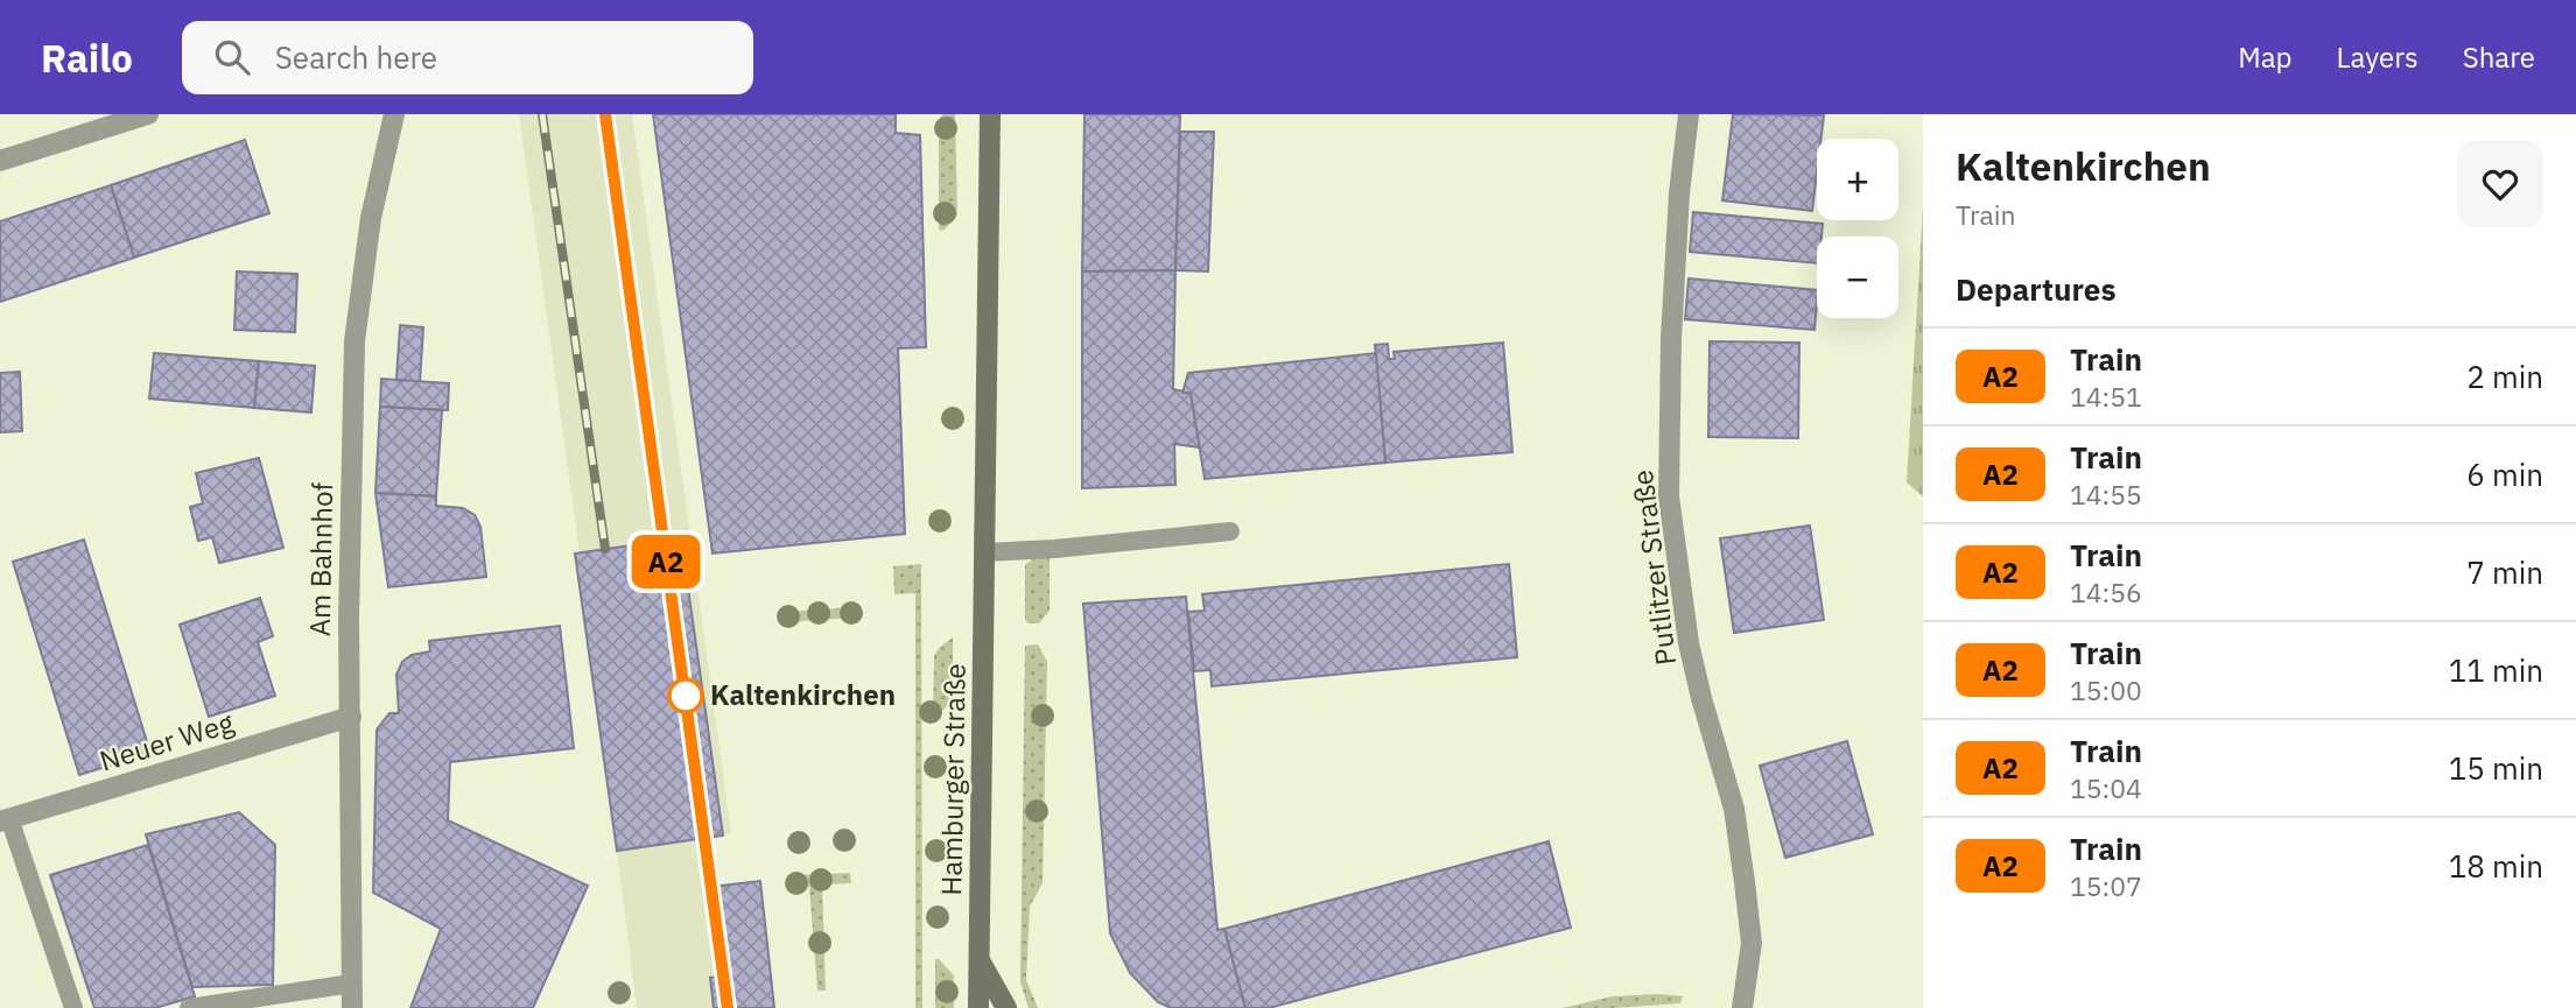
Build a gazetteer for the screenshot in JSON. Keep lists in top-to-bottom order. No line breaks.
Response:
{"streets":{"main road":["Hamburger Straße"],"street":["Am Bahnhof","Putlitzer Straße","Neuer Weg"]},"crossings":[["Am Bahnhof","Neuer Weg"]],"places":["Kaltenkirchen"],"page":{"header":"Railo","search":"Search here","nav":["Map","Layers","Share"],"on_map":"A2","heading":[["Kaltenkirchen","Train"],"Departures"],"map_buttons":["+","−"],"list":[{"mark":"A2","name":"Train","note":"14:51","value":"2 min"},{"mark":"A2","name":"Train","note":"14:55","value":"6 min"},{"mark":"A2","name":"Train","note":"14:56","value":"7 min"},{"mark":"A2","name":"Train","note":"15:00","value":"11 min"},{"mark":"A2","name":"Train","note":"15:04","value":"15 min"},{"mark":"A2","name":"Train","note":"15:07","value":"18 min"}]}}
